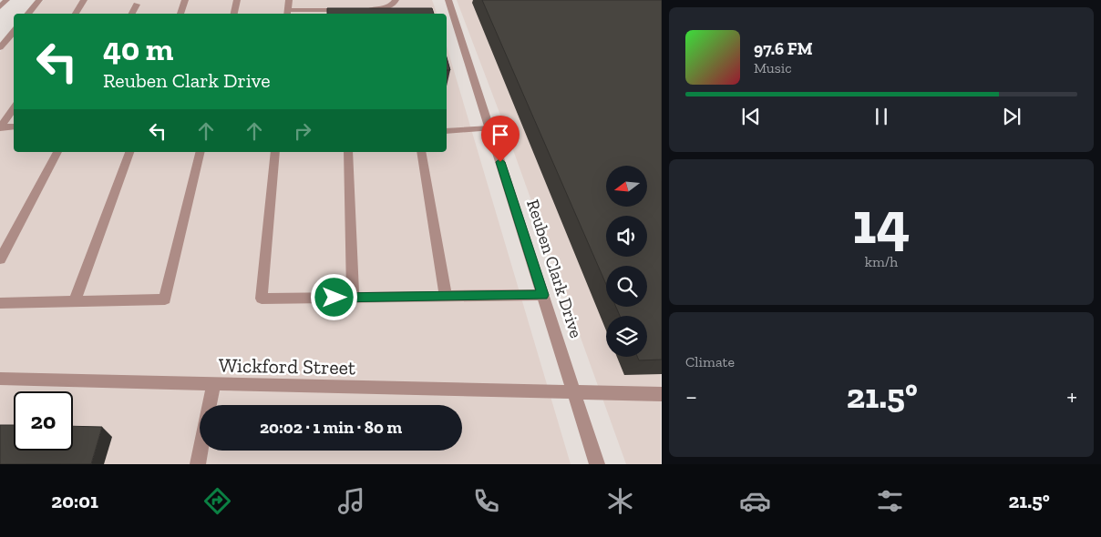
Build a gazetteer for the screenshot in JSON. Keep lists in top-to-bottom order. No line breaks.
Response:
{"streets":{"street":["Reuben Clark Drive","Wickford Street"]},"crossings":[["Reuben Clark Drive","Wickford Street"]],"north":"left","page":{"turn":["40 m","Reuben Clark Drive"],"song":["97.6 FM","Music"],"tile":[["14","km/h"],"Climate"],"heat":["−","21.5°","+"],"limit":"20","trip":"20:02 · 1 min · 80 m","tabs":["20:01","21.5°"]}}
